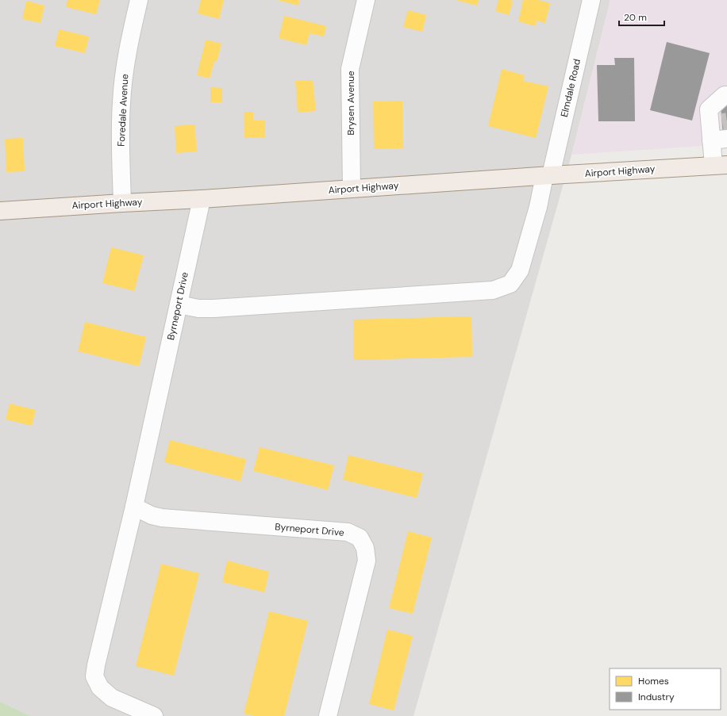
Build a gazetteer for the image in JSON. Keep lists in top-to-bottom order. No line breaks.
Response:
{"streets":{"main road":["Airport Highway"],"street":["Elmdale Road","Brysen Avenue","Foredale Avenue","Byrneport Drive"]},"crossings":[["Elmdale Road","Airport Highway"],["Elmdale Road","Byrneport Drive"],["Brysen Avenue","Airport Highway"],["Foredale Avenue","Airport Highway"],["Airport Highway","Byrneport Drive"]],"legend":["Homes","Industry"],"scale_bar":"20 m"}
